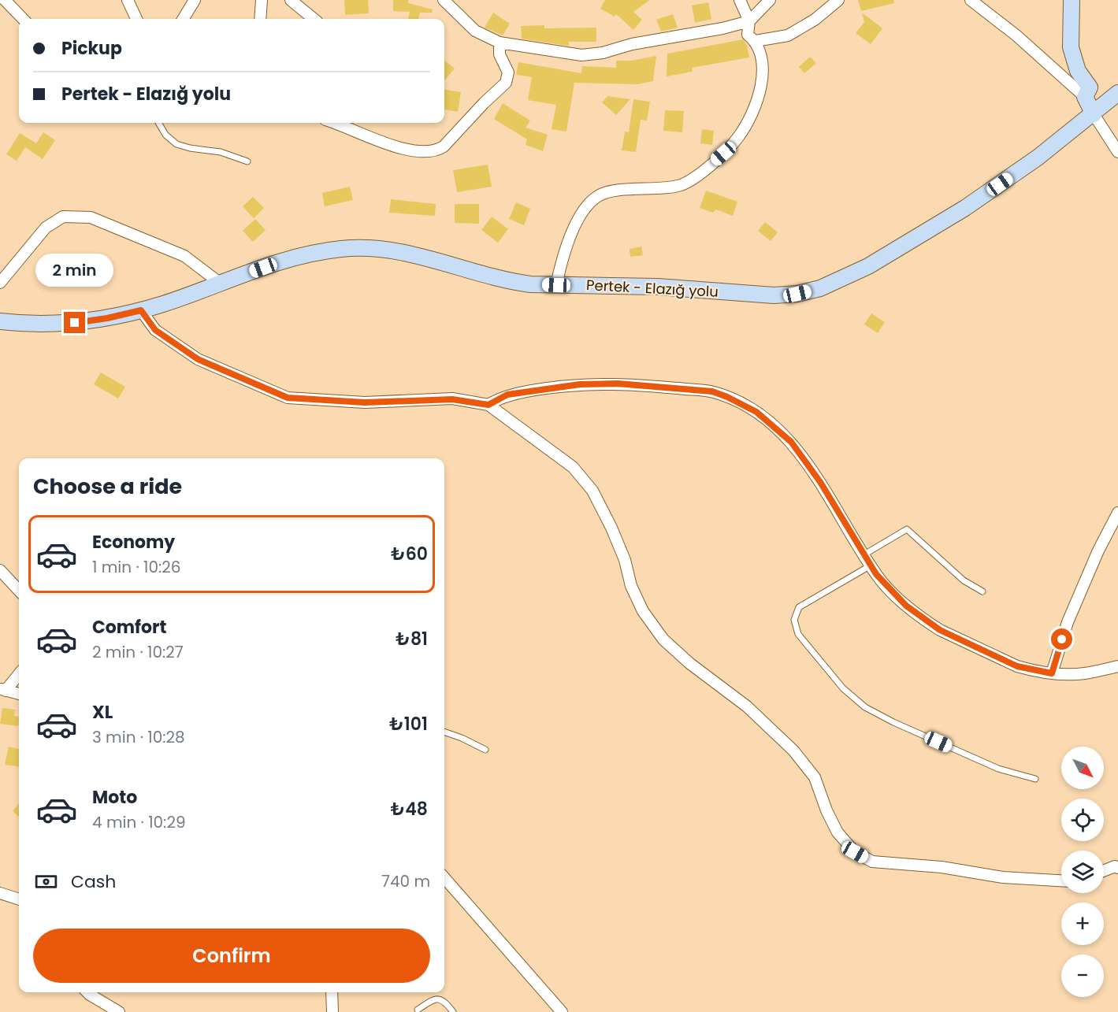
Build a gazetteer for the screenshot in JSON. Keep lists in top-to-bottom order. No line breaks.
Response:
{"streets":{"main road":["Pertek - Elazığ yolu"]},"north":"bottom right","page":{"banner":["Pickup","Pertek - Elazığ yolu"],"bubble":"2 min","heading":"Choose a ride","list":[{"name":"Economy","note":"1 min · 10:26","value":"₺60"},{"name":"Comfort","note":"2 min · 10:27","value":"₺81"},{"name":"XL","note":"3 min · 10:28","value":"₺101"},{"name":"Moto","note":"4 min · 10:29","value":"₺48"}],"map_buttons":["+","−"],"pay":["Cash","740 m"],"buttons":"Confirm"}}
